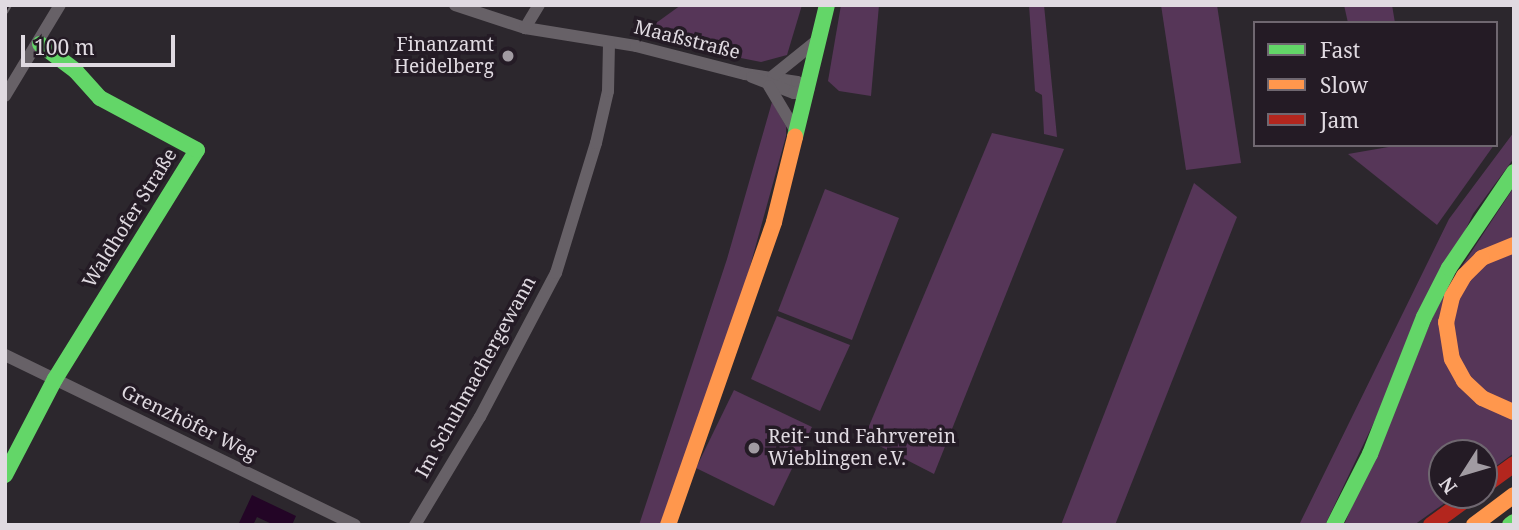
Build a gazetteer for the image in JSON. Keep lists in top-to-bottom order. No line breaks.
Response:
{"streets":{"main road":["Waldhofer Straße"],"street":["Maaßstraße","Im Schuhmachergewann","Grenzhöfer Weg"]},"crossings":[["Maaßstraße","Im Schuhmachergewann"],["Waldhofer Straße","Grenzhöfer Weg"]],"places":["Finanzamt Heidelberg","Reit- und Fahrverein Wieblingen e.V."],"legend":["Fast","Slow","Jam"],"scale_bar":"100 m","north":"bottom left"}
